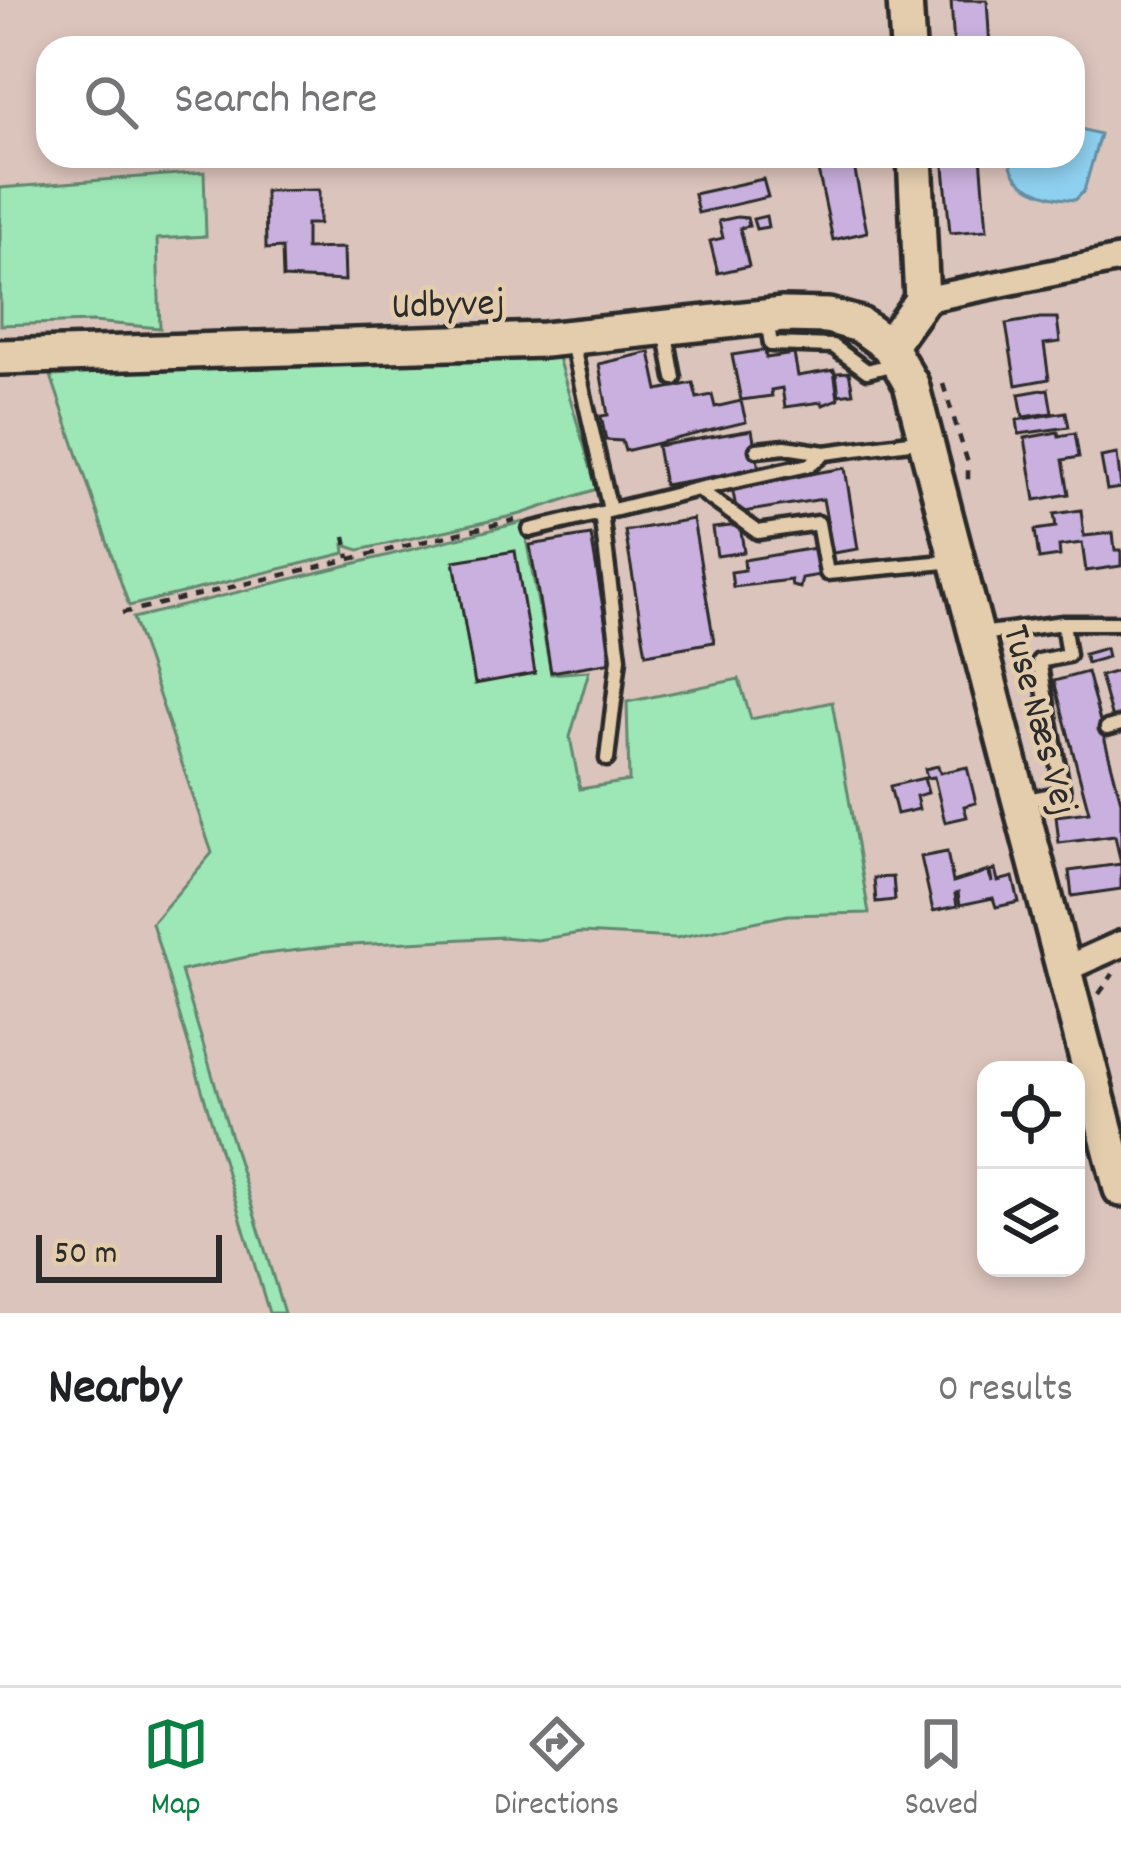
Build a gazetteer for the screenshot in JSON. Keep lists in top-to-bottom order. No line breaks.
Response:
{"streets":{"street":["Udbyvej","Tuse Næs Vej"]},"crossings":[["Udbyvej","Tuse Næs Vej"]],"scale_bar":"50 m","page":{"search":"Search here","scale":"50 m","heading":["Nearby","0 results"],"nav":["Map","Directions","Saved"]}}
